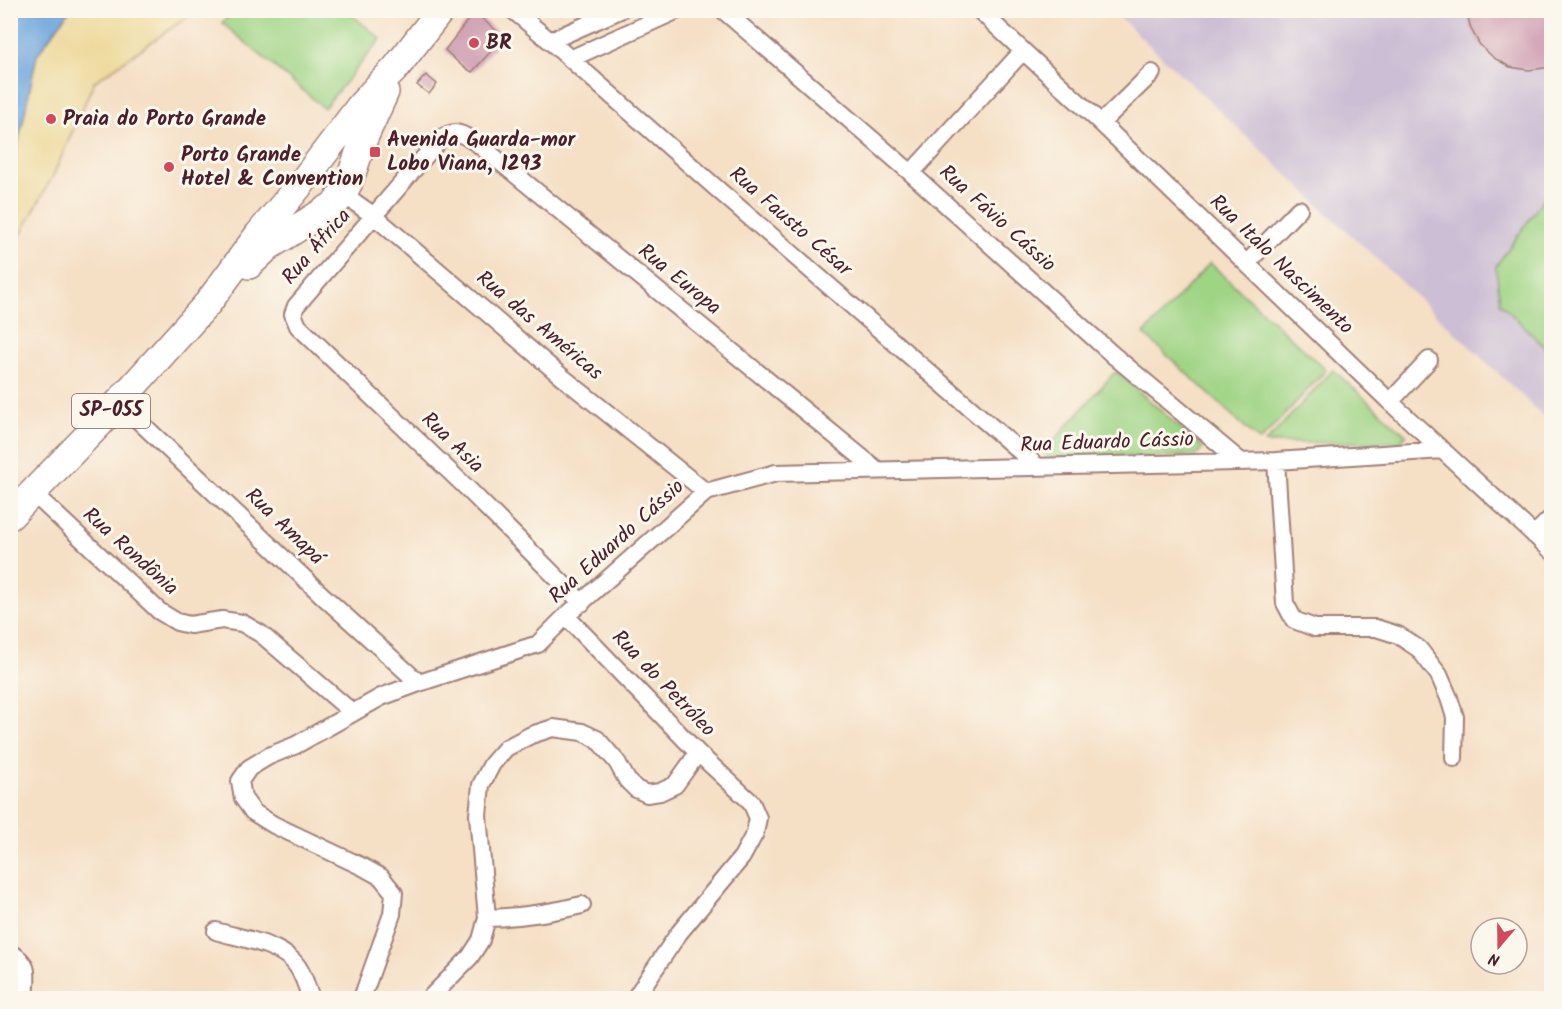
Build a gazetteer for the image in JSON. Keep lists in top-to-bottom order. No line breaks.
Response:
{"streets":{"main road":["SP-055"],"street":["Rua Fávio Cássio","Rua Fausto César","Rua África","Rua Italo Nascimento","Rua Europa","Rua das Américas","Rua Asia","Rua Eduardo Cássio","Rua Amapá","Rua Rondônia","Rua do Petróleo"]},"crossings":[["Rua Fávio Cássio","Rua Eduardo Cássio"],["Rua Fausto César","Rua Eduardo Cássio"],["Rua África","Rua Europa"],["Rua África","Rua das Américas"],["Rua África","Rua Asia"],["Rua Italo Nascimento","Rua Eduardo Cássio"],["Rua Europa","Rua Eduardo Cássio"],["Rua das Américas","SP-055"],["Rua das Américas","Rua Eduardo Cássio"],["SP-055","Rua Amapá"],["SP-055","Rua Rondônia"],["Rua Asia","Rua Eduardo Cássio"],["Rua Eduardo Cássio","Rua Amapá"],["Rua Eduardo Cássio","Rua Rondônia"],["Rua Eduardo Cássio","Rua do Petróleo"]],"places":{"other":["BR","Praia do Porto Grande","Porto Grande Hotel & Convention"],"transit":["Avenida Guarda-mor Lobo Viana, 1293"]},"north":"bottom"}
